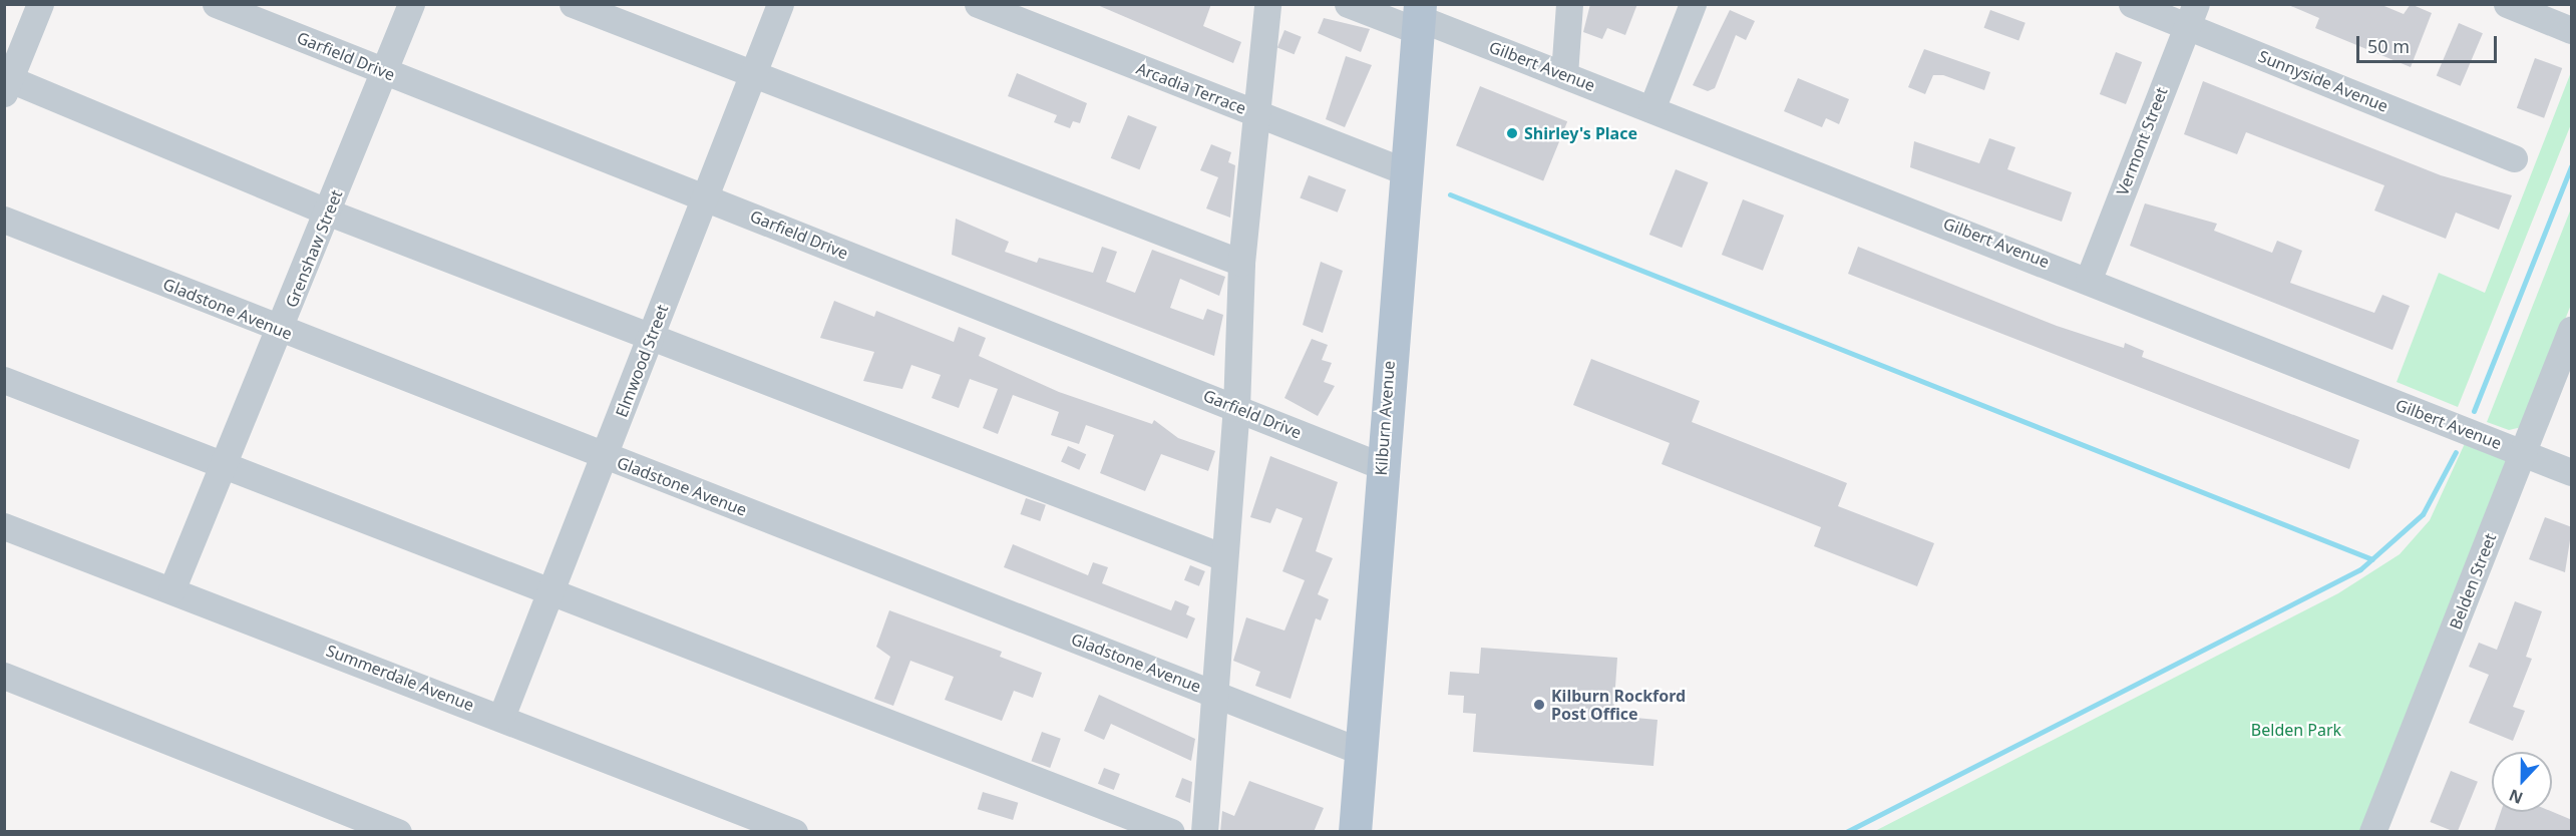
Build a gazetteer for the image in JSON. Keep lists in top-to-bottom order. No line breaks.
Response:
{"streets":{"main road":["Kilburn Avenue"],"street":["Garfield Drive","Gilbert Avenue","Sunnyside Avenue","Arcadia Terrace","Vermont Street","Grenshaw Street","Gladstone Avenue","Elmwood Street","Belden Street","Summerdale Avenue"]},"crossings":[["Garfield Drive","Grenshaw Street"],["Garfield Drive","Elmwood Street"],["Garfield Drive","Kilburn Avenue"],["Gilbert Avenue","Vermont Street"],["Gilbert Avenue","Kilburn Avenue"],["Gilbert Avenue","Belden Street"],["Sunnyside Avenue","Vermont Street"],["Arcadia Terrace","Kilburn Avenue"],["Grenshaw Street","Gladstone Avenue"],["Grenshaw Street","Summerdale Avenue"],["Gladstone Avenue","Elmwood Street"],["Gladstone Avenue","Kilburn Avenue"],["Elmwood Street","Summerdale Avenue"]],"parks":["Belden Park"],"places":["Shirley's Place","Kilburn Rockford Post Office"],"scale_bar":"50 m","north":"bottom"}
